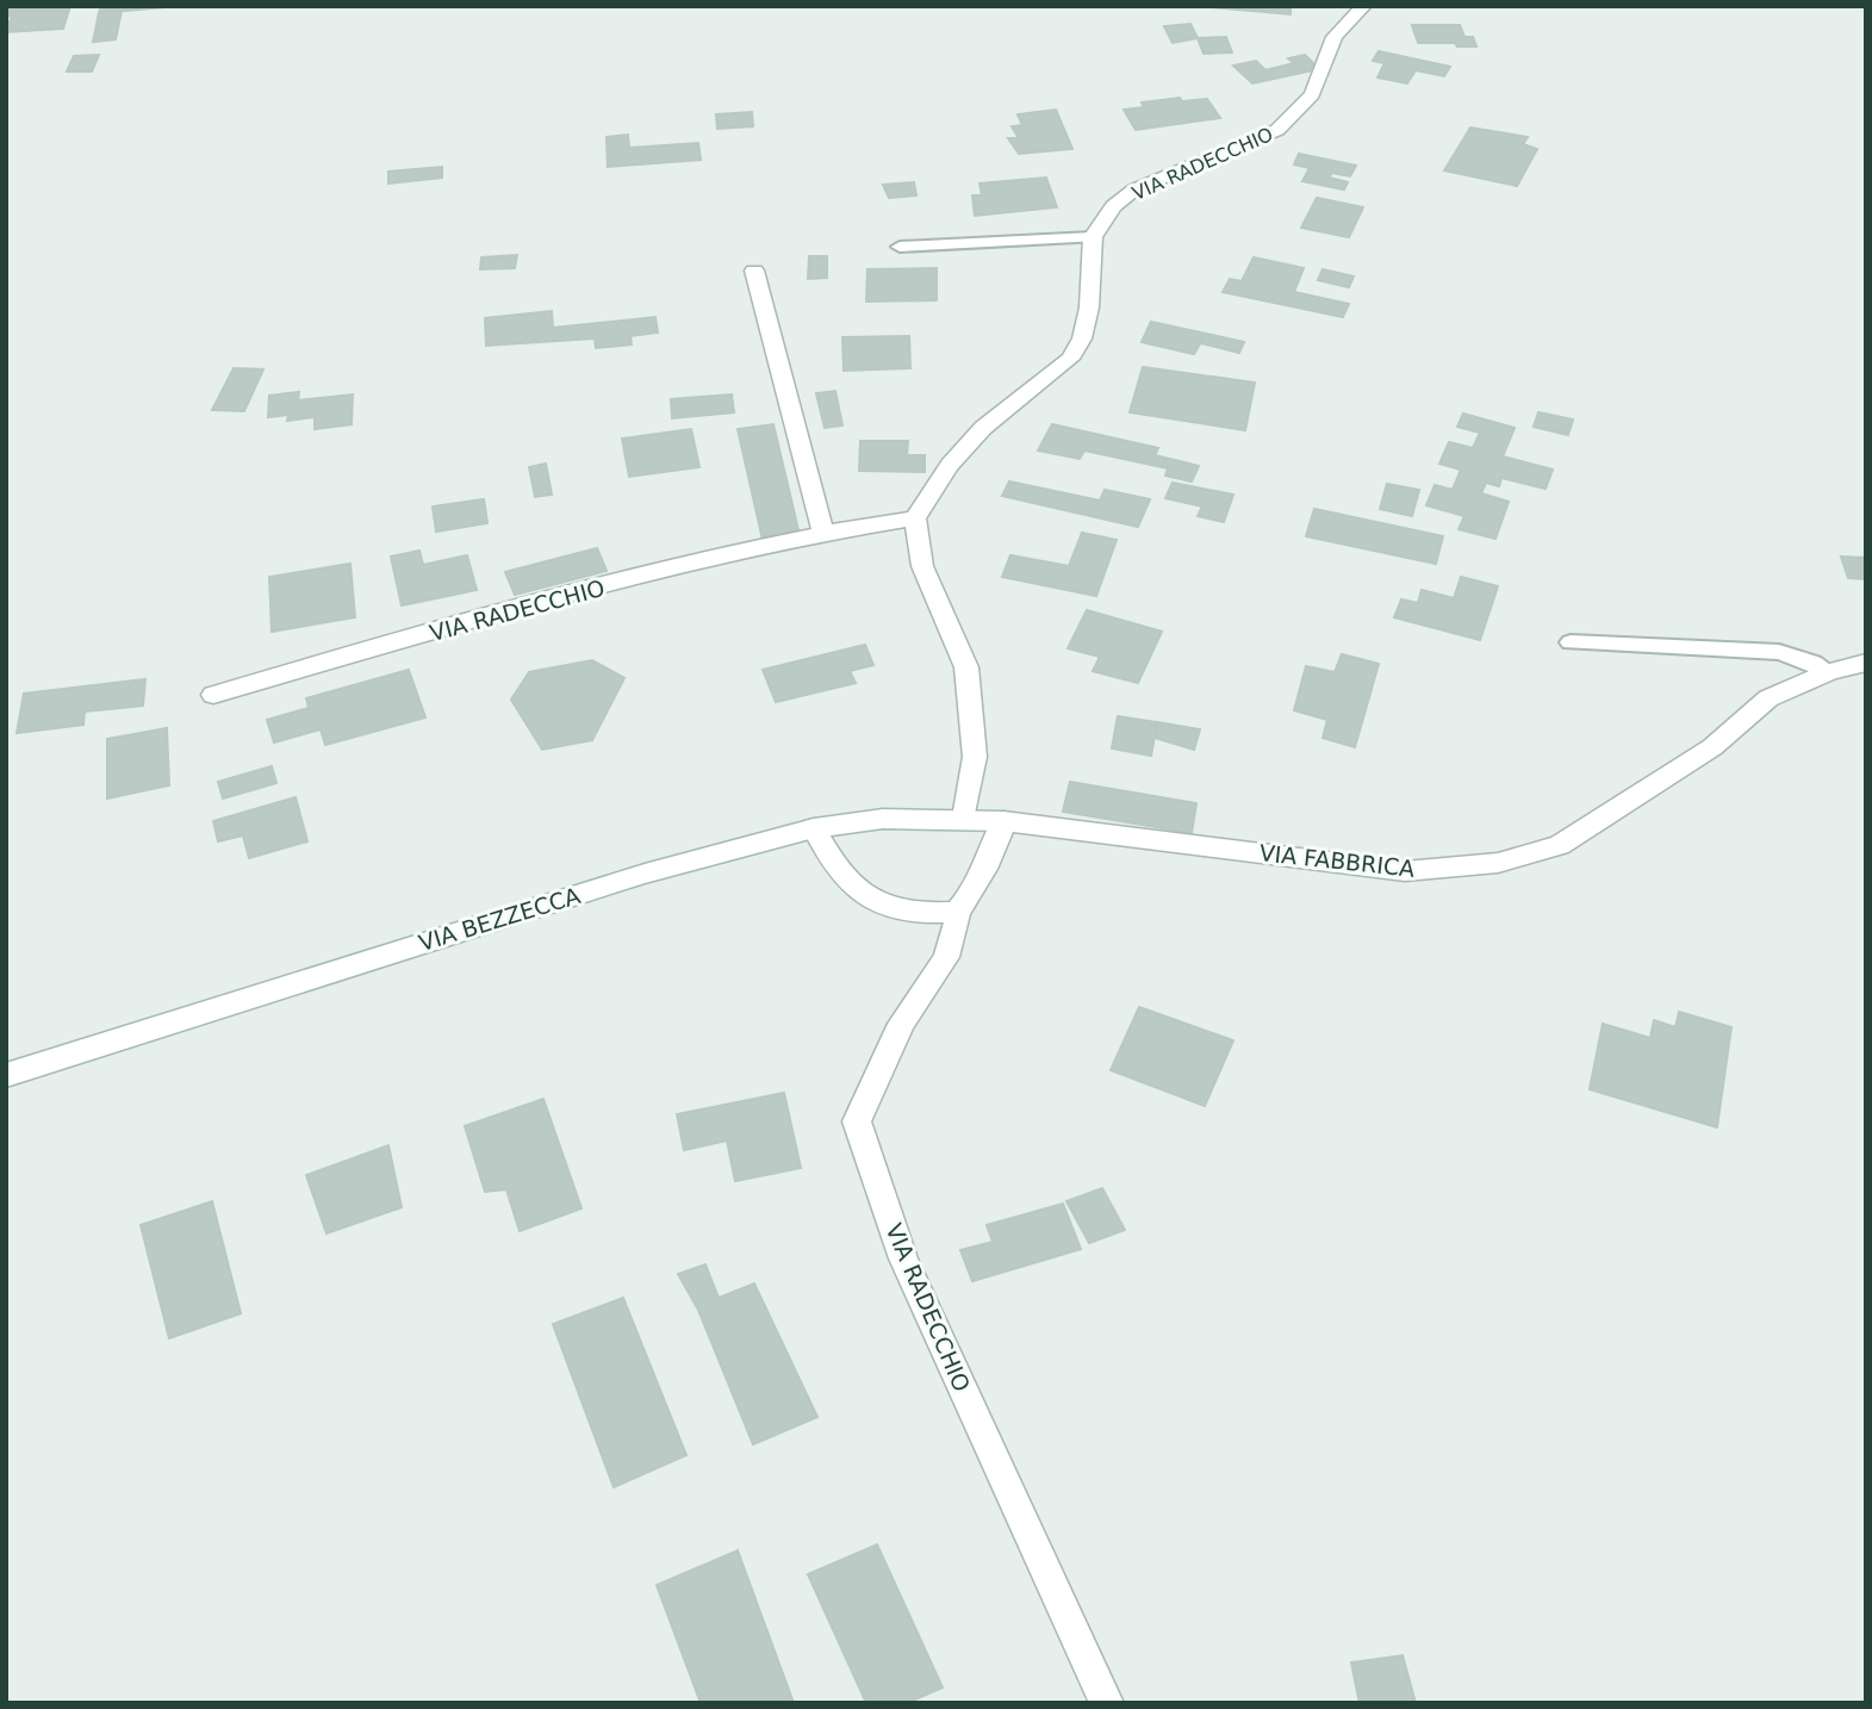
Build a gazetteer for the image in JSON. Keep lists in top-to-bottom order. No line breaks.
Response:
{"streets":{"street":["VIA RADECCHIO","VIA FABBRICA","VIA BEZZECCA"]},"crossings":[["VIA RADECCHIO","VIA FABBRICA"],["VIA RADECCHIO","VIA BEZZECCA"],["VIA FABBRICA","VIA BEZZECCA"]]}
